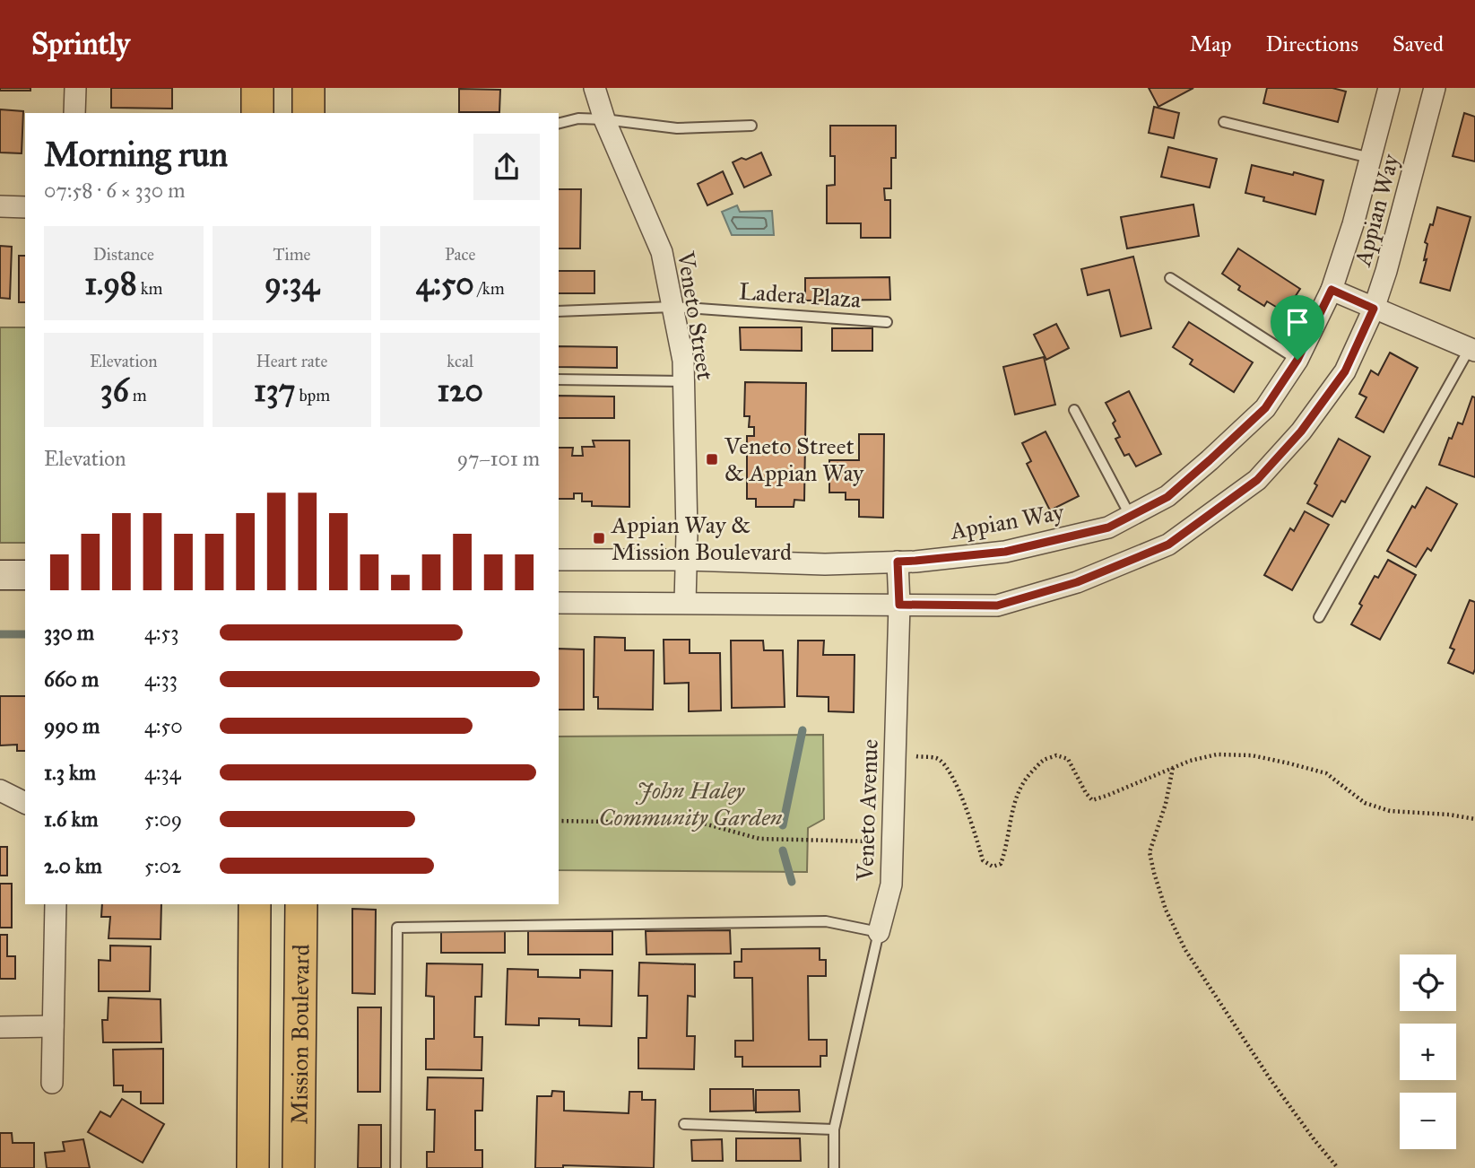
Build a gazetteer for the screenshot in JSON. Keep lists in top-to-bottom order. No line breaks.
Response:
{"streets":{"main road":["Mission Boulevard"],"street":["Appian Way","Veneto Street","Veneto Avenue"],"lane":["Ladera Plaza"]},"crossings":[["Appian Way","Veneto Street"],["Appian Way","Veneto Avenue"],["Ladera Plaza","Veneto Street"]],"parks":["John Haley Community Garden"],"places":{"transit":["Veneto Street & Appian Way","Appian Way & Mission Boulevard"]},"page":{"header":"Sprintly","nav":["Map","Directions","Saved"],"heading":["Morning run","07:58 · 6 × 330 m"],"stats":[["Distance","1.98 km"],["Time","9:34"],["Pace","4:50 /km"],["Elevation","36 m"],["Heart rate","137 bpm"],["kcal","120"]],"chart":["Elevation","97–101 m"],"list":[{"name":"330 m","note":"4:53"},{"name":"660 m","note":"4:33"},{"name":"990 m","note":"4:50"},{"name":"1.3 km","note":"4:34"},{"name":"1.6 km","note":"5:09"},{"name":"2.0 km","note":"5:02"}],"map_buttons":["+","−"]}}
